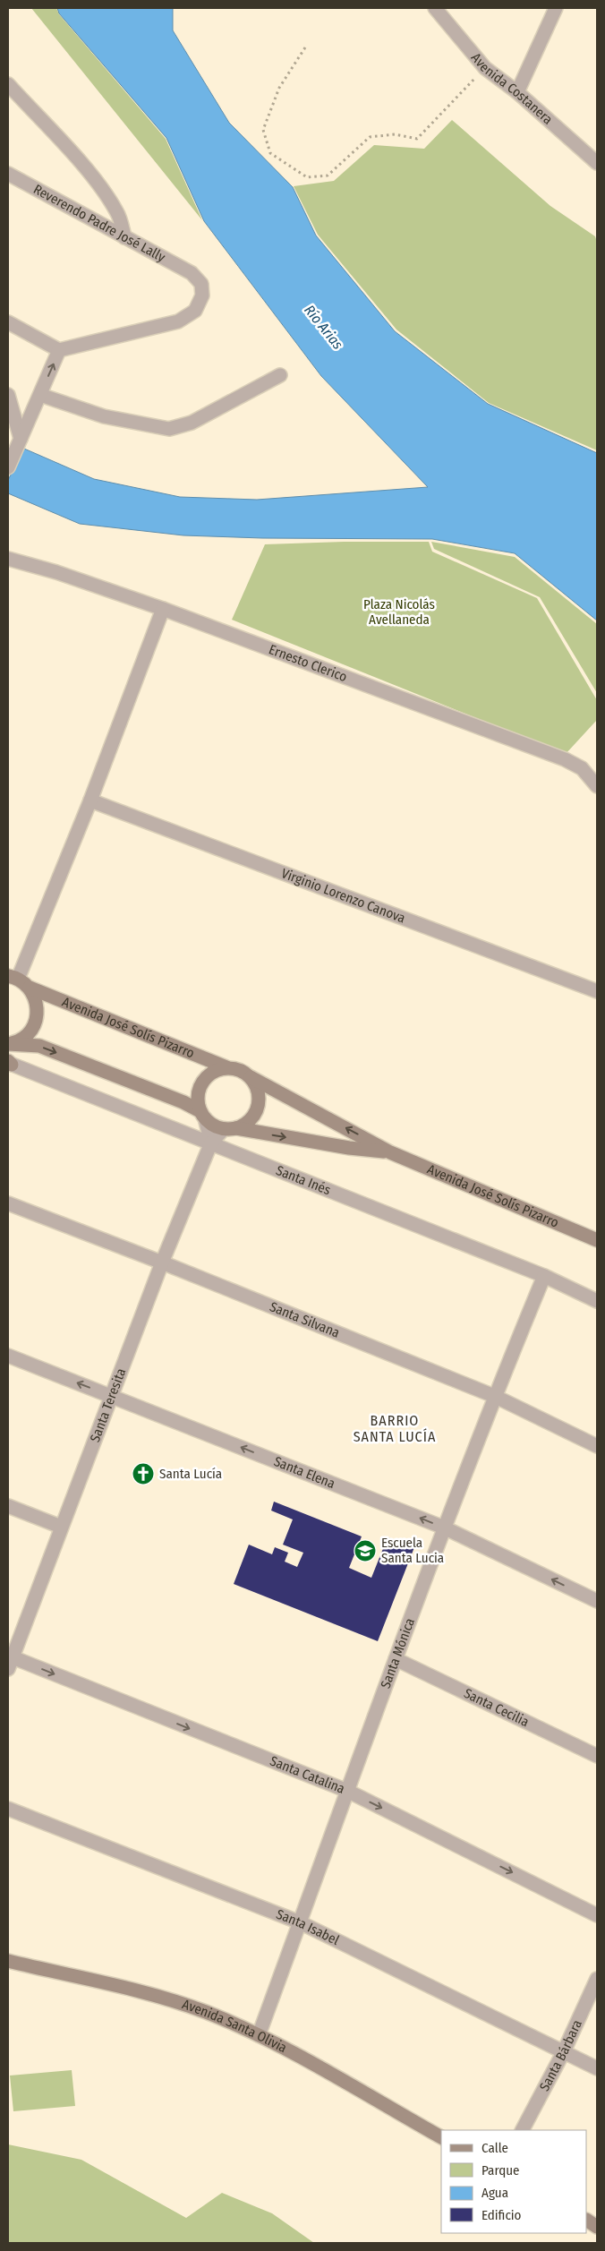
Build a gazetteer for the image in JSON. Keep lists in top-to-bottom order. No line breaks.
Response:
{"streets":{"main road":["Avenida José Solís Pizarro","Avenida Santa Olivia"],"street":["Avenida Costanera","Reverendo Padre José Lally","Ernesto Clerico","Virginio Lorenzo Canova","Santa Inés","Santa Silvana","Santa Teresita","Santa Elena","Santa Mónica","Santa Cecilia","Santa Catalina","Santa Isabel","Santa Bárbara"]},"crossings":[["Santa Inés","Santa Teresita"],["Santa Inés","Santa Mónica"],["Santa Silvana","Santa Teresita"],["Santa Silvana","Santa Mónica"],["Santa Teresita","Santa Elena"],["Santa Teresita","Santa Catalina"],["Santa Elena","Santa Mónica"],["Santa Mónica","Santa Cecilia"],["Santa Mónica","Santa Catalina"],["Santa Mónica","Santa Isabel"],["Santa Mónica","Avenida Santa Olivia"],["Santa Isabel","Santa Bárbara"]],"one_way":["Santa Elena","Santa Catalina"],"districts":["BARRIO SANTA LUCÍA"],"water":["Río Arias"],"parks":["Plaza Nicolás Avellaneda"],"places":{"church":["Santa Lucía"],"school or university":["Escuela Santa Lucia"]},"legend":["Calle","Parque","Agua","Edificio"]}
